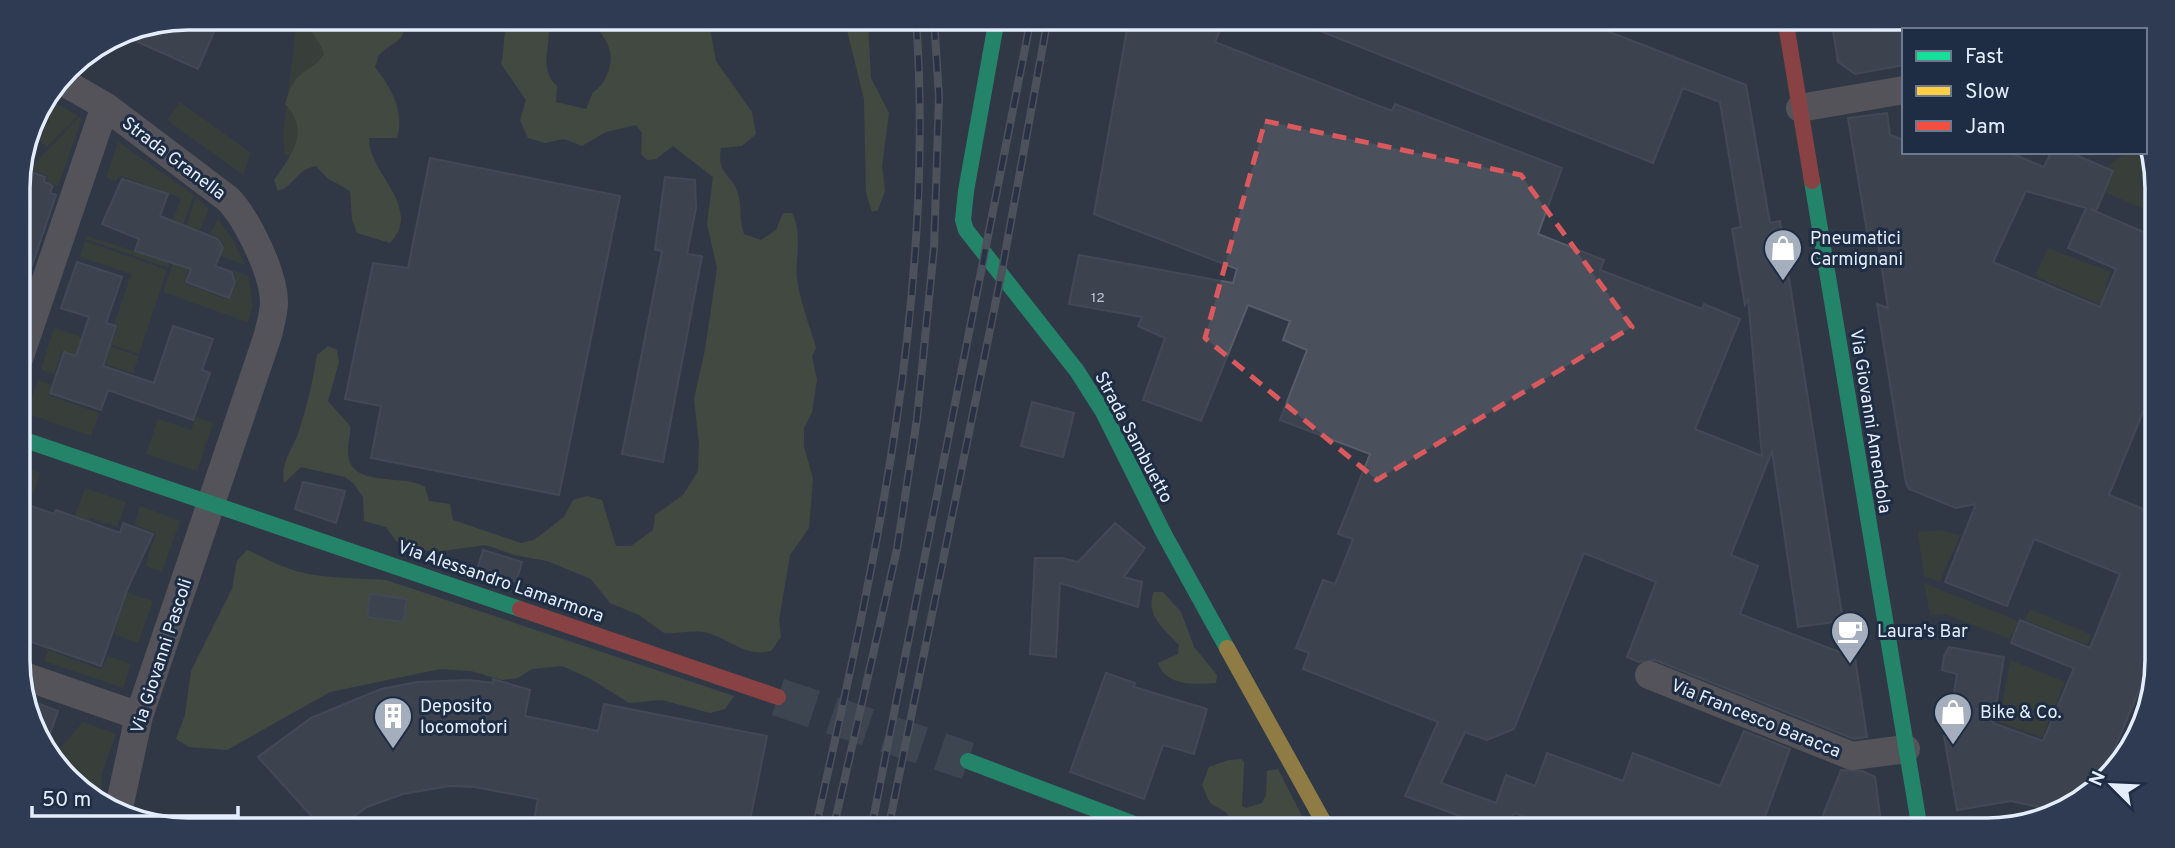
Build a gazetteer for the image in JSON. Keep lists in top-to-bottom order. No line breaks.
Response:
{"streets":{"street":["Strada Granella","Via Giovanni Amendola","Strada Sambuetto","Via Alessandro Lamarmora","Via Giovanni Pascoli","Via Francesco Baracca"]},"crossings":[["Strada Granella","Via Alessandro Lamarmora"],["Strada Granella","Via Giovanni Pascoli"],["Via Giovanni Amendola","Via Francesco Baracca"],["Via Alessandro Lamarmora","Via Giovanni Pascoli"]],"places":{"shop":["Pneumatici Carmignani","Bike & Co."],"cafe":["Laura's Bar"],"building":["Deposito locomotori"]},"house_numbers":["12"],"legend":["Fast","Slow","Jam"],"scale_bar":"50 m","north":"top left"}
